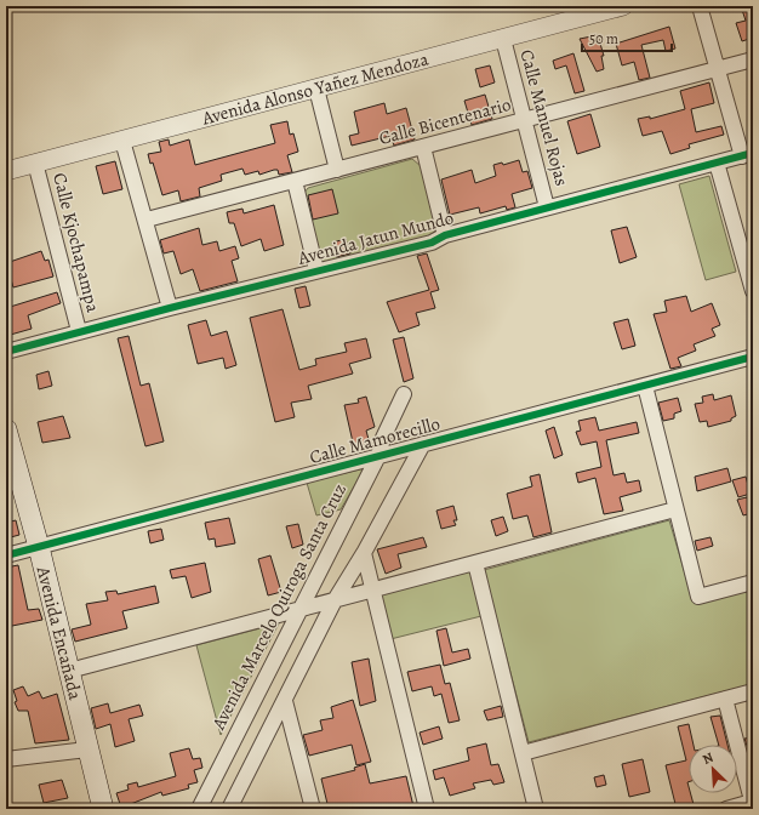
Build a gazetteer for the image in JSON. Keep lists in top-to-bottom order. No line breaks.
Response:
{"streets":{"main road":["Avenida Encañada"],"street":["Avenida Alonso Yañez Mendoza","Calle Manuel Rojas","Calle Bicentenario","Avenida Jatun Mundo","Calle Kjochapampa","Calle Mamorecillo","Avenida Marcelo Quiroga Santa Cruz"]},"crossings":[["Avenida Alonso Yañez Mendoza","Calle Manuel Rojas"],["Avenida Alonso Yañez Mendoza","Calle Kjochapampa"],["Calle Manuel Rojas","Calle Bicentenario"],["Calle Manuel Rojas","Avenida Jatun Mundo"],["Avenida Jatun Mundo","Calle Kjochapampa"],["Calle Mamorecillo","Avenida Marcelo Quiroga Santa Cruz"],["Calle Mamorecillo","Avenida Encañada"]],"scale_bar":"50 m","north":"top left"}
